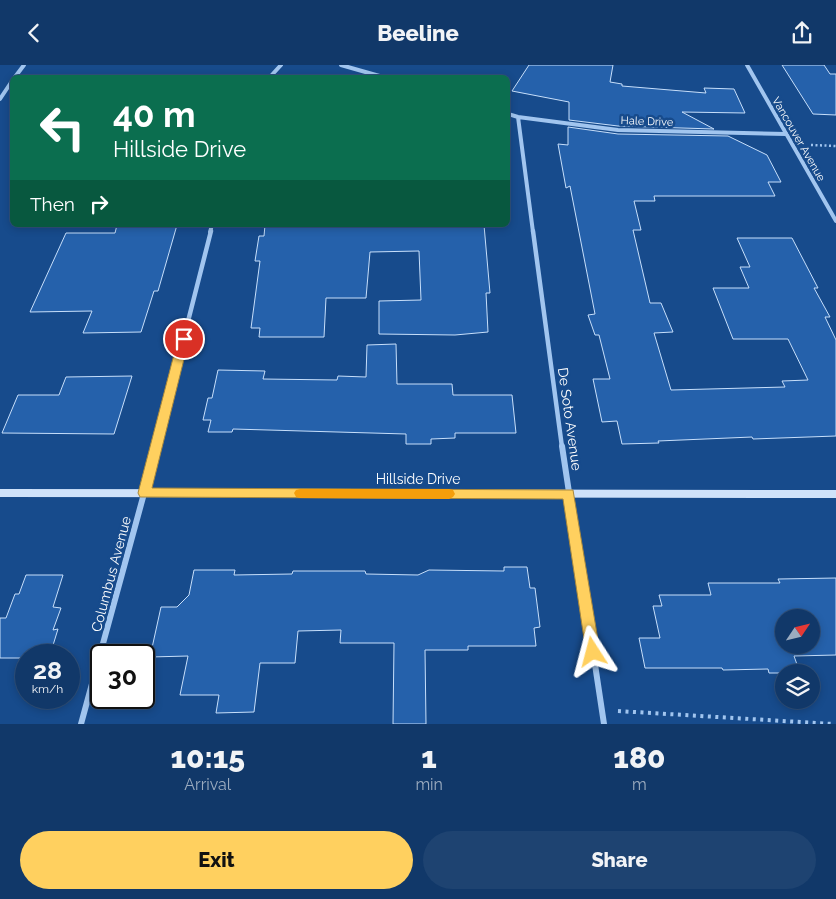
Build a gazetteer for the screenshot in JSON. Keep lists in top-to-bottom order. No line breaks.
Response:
{"streets":{"main road":["Hillside Drive"],"street":["Hale Drive","Vancouver Avenue","De Soto Avenue","Columbus Avenue"]},"crossings":[["Hale Drive","Vancouver Avenue"],["Hale Drive","De Soto Avenue"],["De Soto Avenue","Hillside Drive"],["Hillside Drive","Columbus Avenue"]],"north":"top right","page":{"header":"Beeline","turn":["40 m","Hillside Drive"],"then":"Then","speed":"28 km/h","limit":"30","eta":["10:15","Arrival","1","min","180","m"],"buttons":["Exit","Share"]}}
